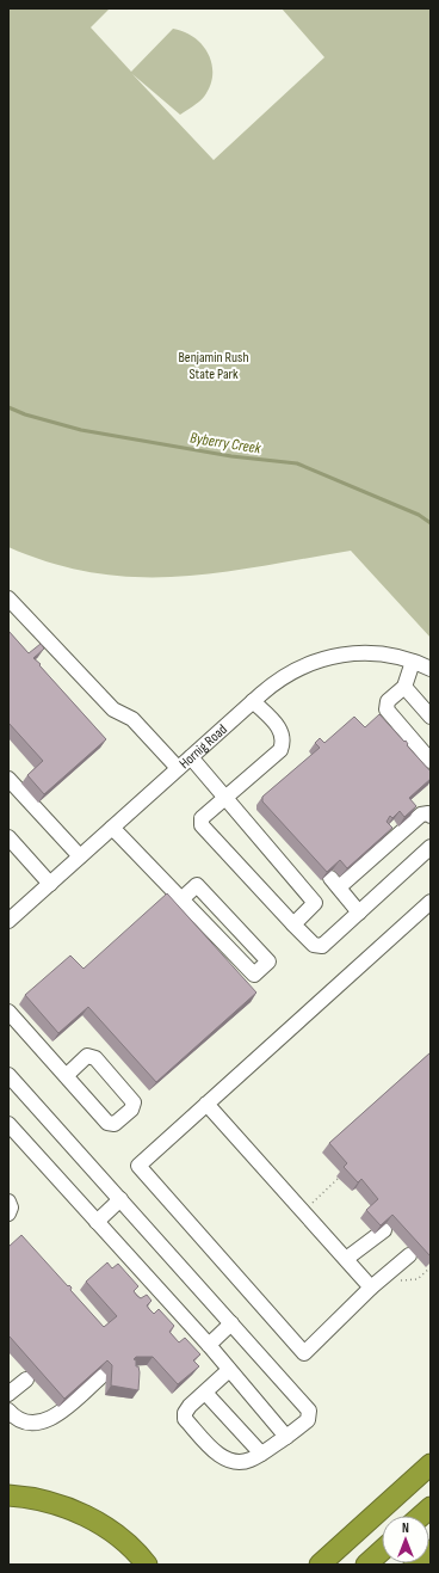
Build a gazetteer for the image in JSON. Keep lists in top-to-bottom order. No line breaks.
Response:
{"streets":{"street":["Hornig Road"]},"water":["Byberry Creek"],"parks":["Benjamin Rush State Park"],"north":"top"}
